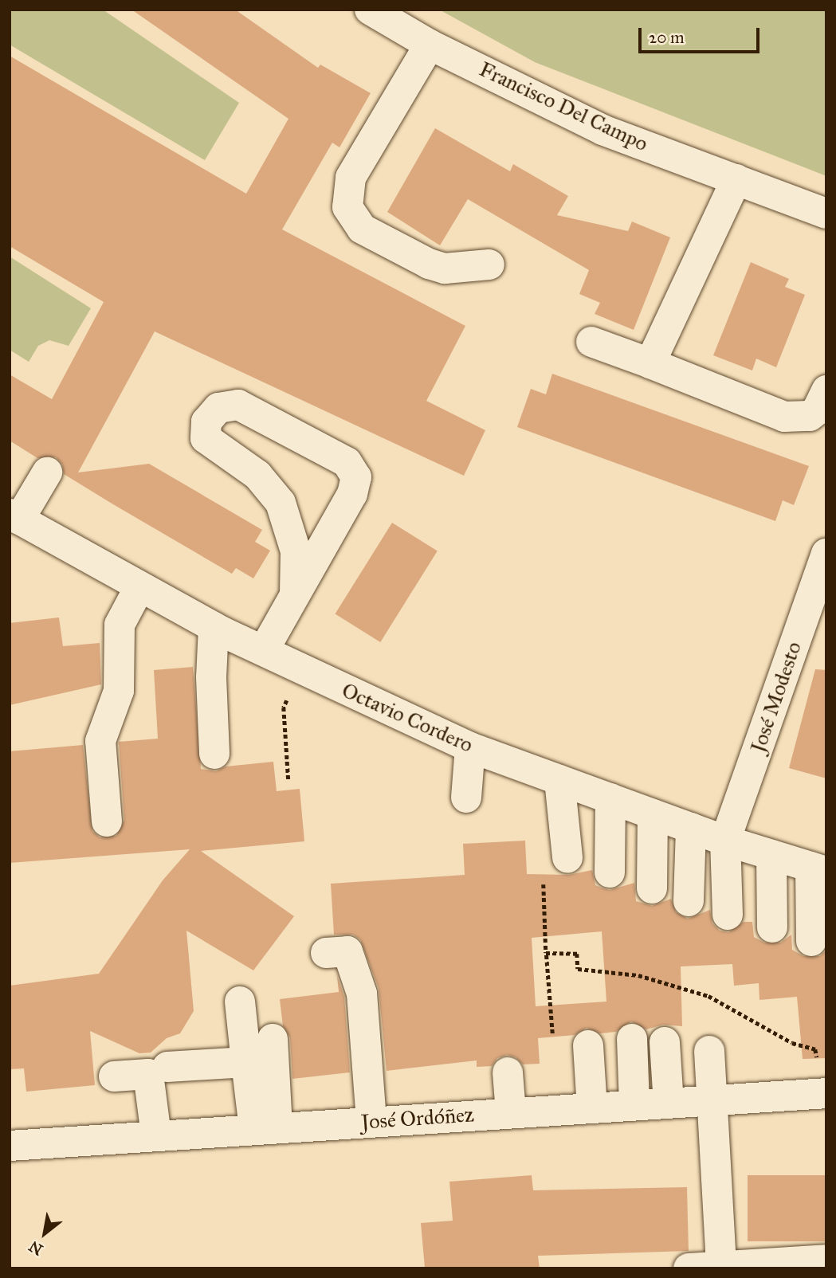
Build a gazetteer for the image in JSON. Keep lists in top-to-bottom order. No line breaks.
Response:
{"streets":{"street":["Francisco Del Campo","José Modesto","Octavio Cordero","José Ordóñez"]},"crossings":[["José Modesto","Octavio Cordero"]],"scale_bar":"20 m","north":"bottom left"}
